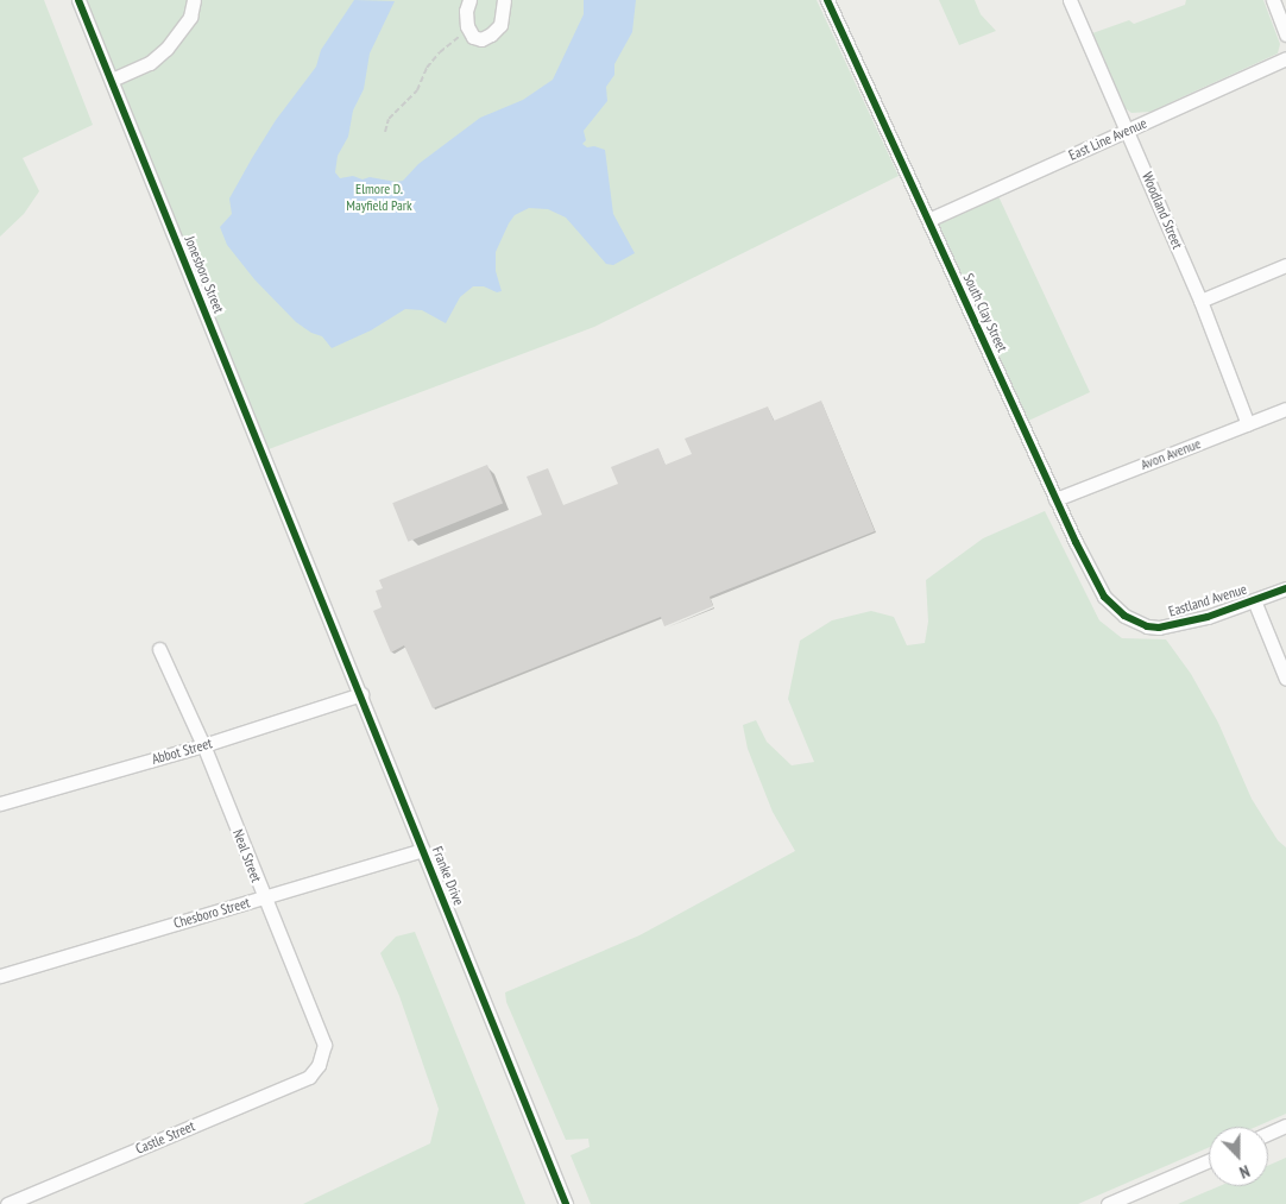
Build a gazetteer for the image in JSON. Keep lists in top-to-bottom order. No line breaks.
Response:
{"streets":{"street":["East Line Avenue","Woodland Street","Jonesboro Street","South Clay Street","Avon Avenue","Eastland Avenue","Abbot Street","Neal Street","Franke Drive","Chesboro Street","Castle Street"]},"crossings":[["East Line Avenue","Woodland Street"],["East Line Avenue","South Clay Street"],["Woodland Street","Avon Avenue"],["Jonesboro Street","Franke Drive"],["South Clay Street","Avon Avenue"],["South Clay Street","Eastland Avenue"],["Abbot Street","Neal Street"],["Abbot Street","Franke Drive"],["Neal Street","Chesboro Street"],["Neal Street","Castle Street"],["Franke Drive","Chesboro Street"]],"parks":["Elmore D. Mayfield Park"],"north":"bottom"}
